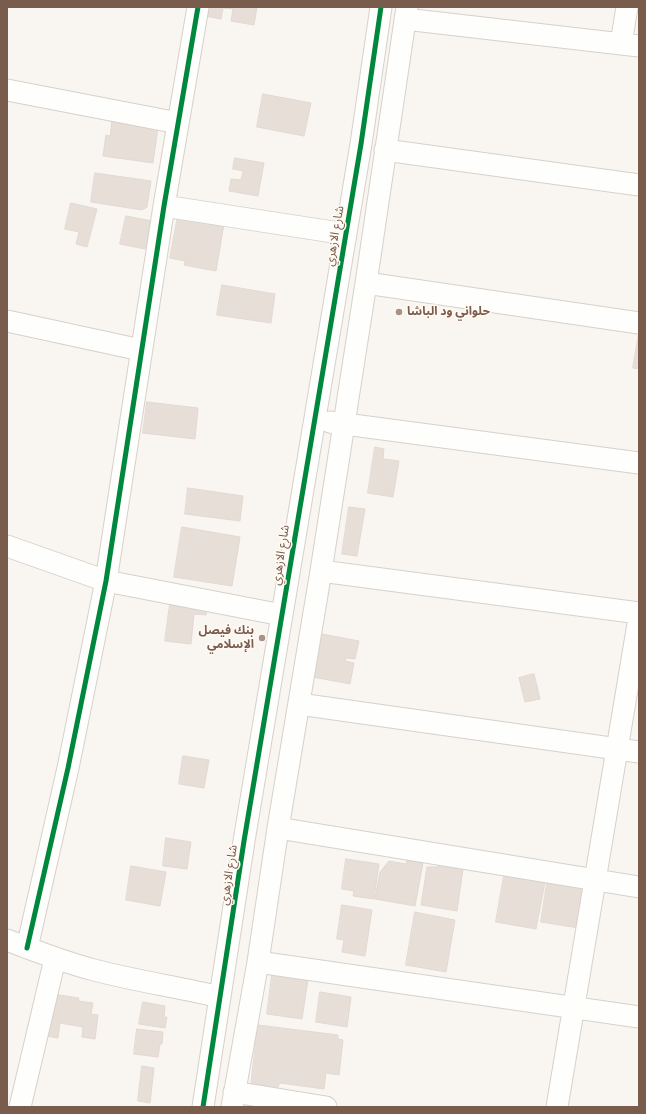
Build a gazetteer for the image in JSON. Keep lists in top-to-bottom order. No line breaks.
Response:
{"streets":{"street":["شارع الازهري"]},"places":["حلواني ود الباشا","بنك فيصل الإسلامي"]}
